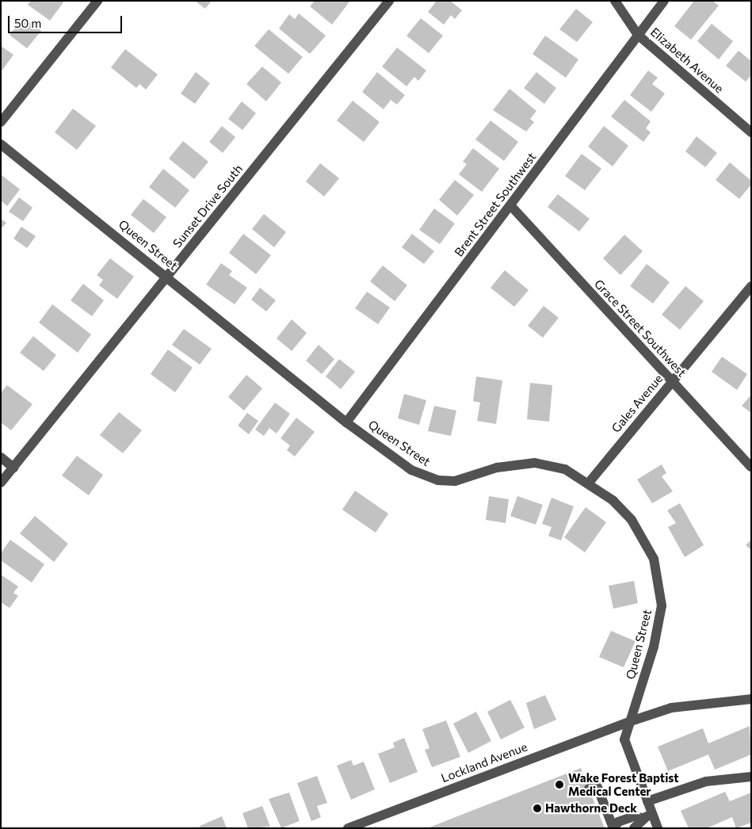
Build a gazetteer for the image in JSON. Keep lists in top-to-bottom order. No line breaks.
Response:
{"streets":{"street":["Elizabeth Avenue","Brent Street Southwest","Sunset Drive South","Queen Street","Grace Street Southwest","Gales Avenue","Lockland Avenue"]},"crossings":[["Elizabeth Avenue","Brent Street Southwest"],["Brent Street Southwest","Queen Street"],["Brent Street Southwest","Grace Street Southwest"],["Sunset Drive South","Queen Street"],["Queen Street","Gales Avenue"],["Queen Street","Lockland Avenue"],["Grace Street Southwest","Gales Avenue"]],"places":["Wake Forest Baptist Medical Center","Hawthorne Deck"],"scale_bar":"50 m"}
